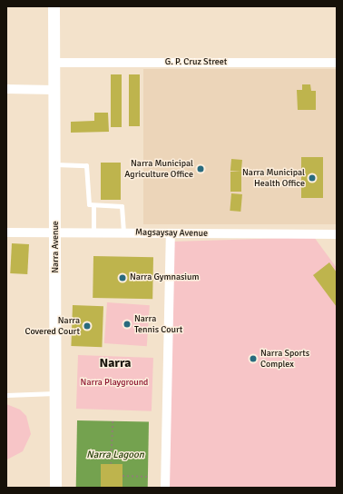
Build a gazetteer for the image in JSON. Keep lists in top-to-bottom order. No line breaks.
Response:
{"streets":{"street":["G. P. Cruz Street","Magsaysay Avenue","Narra Avenue"]},"crossings":[["G. P. Cruz Street","Narra Avenue"],["Magsaysay Avenue","Narra Avenue"]],"districts":["Narra"],"water":["Narra Lagoon"],"parks":["Narra Playground"],"places":["Narra Municipal Agriculture Office","Narra Municipal Health Office","Narra Gymnasium","Narra Tennis Court","Narra Covered Court","Narra Sports Complex"]}
